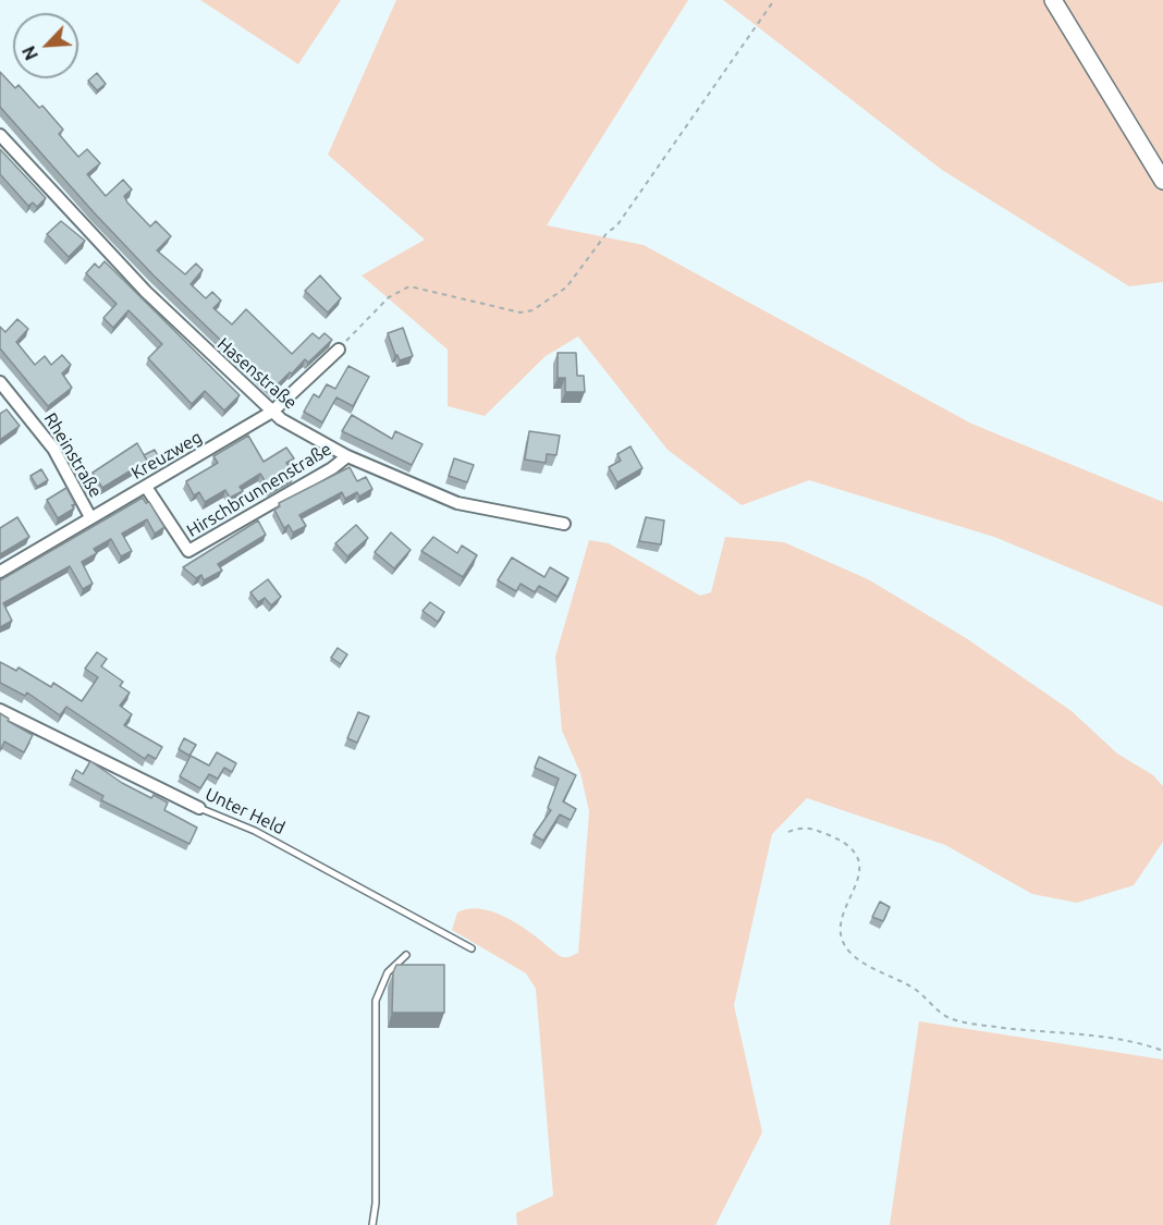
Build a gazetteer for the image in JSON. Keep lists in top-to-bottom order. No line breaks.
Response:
{"streets":{"street":["Hasenstraße","Rheinstraße","Kreuzweg","Hirschbrunnenstraße","Unter Held"]},"crossings":[["Hasenstraße","Kreuzweg"],["Hasenstraße","Hirschbrunnenstraße"],["Rheinstraße","Kreuzweg"],["Kreuzweg","Hirschbrunnenstraße"]],"north":"bottom left"}
